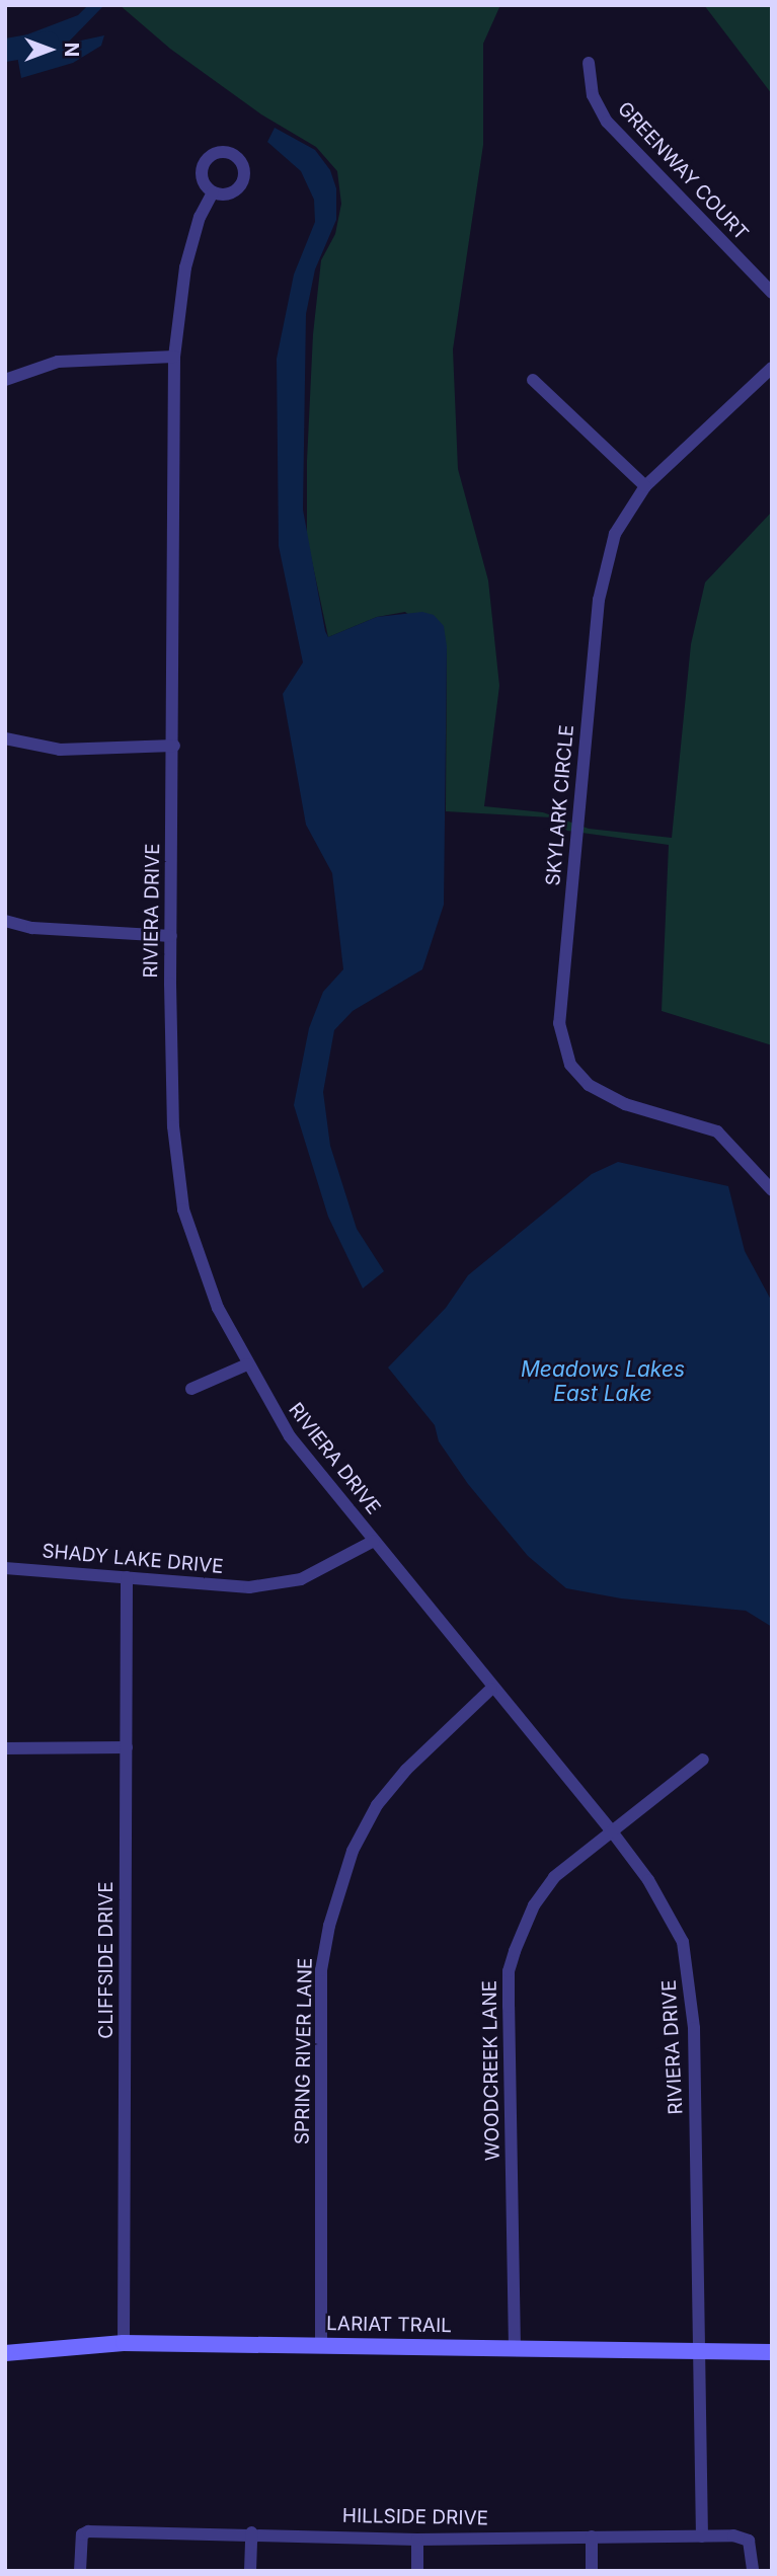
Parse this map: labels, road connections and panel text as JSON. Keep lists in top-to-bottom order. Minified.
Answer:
{"streets":{"street":["GREENWAY COURT","SKYLARK CIRCLE","RIVIERA DRIVE","SHADY LAKE DRIVE","CLIFFSIDE DRIVE","SPRING RIVER LANE","WOODCREEK LANE","LARIAT TRAIL","HILLSIDE DRIVE"]},"crossings":[["RIVIERA DRIVE","SHADY LAKE DRIVE"],["RIVIERA DRIVE","SPRING RIVER LANE"],["RIVIERA DRIVE","WOODCREEK LANE"],["RIVIERA DRIVE","LARIAT TRAIL"],["RIVIERA DRIVE","HILLSIDE DRIVE"],["SHADY LAKE DRIVE","CLIFFSIDE DRIVE"],["CLIFFSIDE DRIVE","LARIAT TRAIL"],["SPRING RIVER LANE","LARIAT TRAIL"],["WOODCREEK LANE","LARIAT TRAIL"]],"water":["Meadows Lakes East Lake"],"north":"right"}
